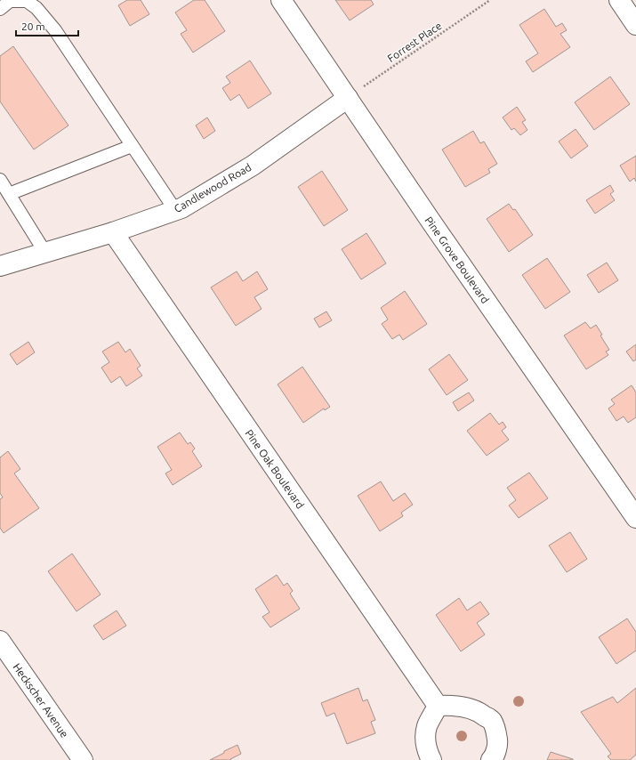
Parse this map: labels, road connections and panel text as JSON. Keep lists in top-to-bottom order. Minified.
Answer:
{"streets":{"street":["Candlewood Road","Pine Grove Boulevard","Pine Oak Boulevard","Heckscher Avenue"],"path":["Forrest Place"]},"crossings":[["Forrest Place","Candlewood Road"],["Forrest Place","Pine Grove Boulevard"],["Candlewood Road","Pine Grove Boulevard"],["Candlewood Road","Pine Oak Boulevard"]],"scale_bar":"20 m"}
